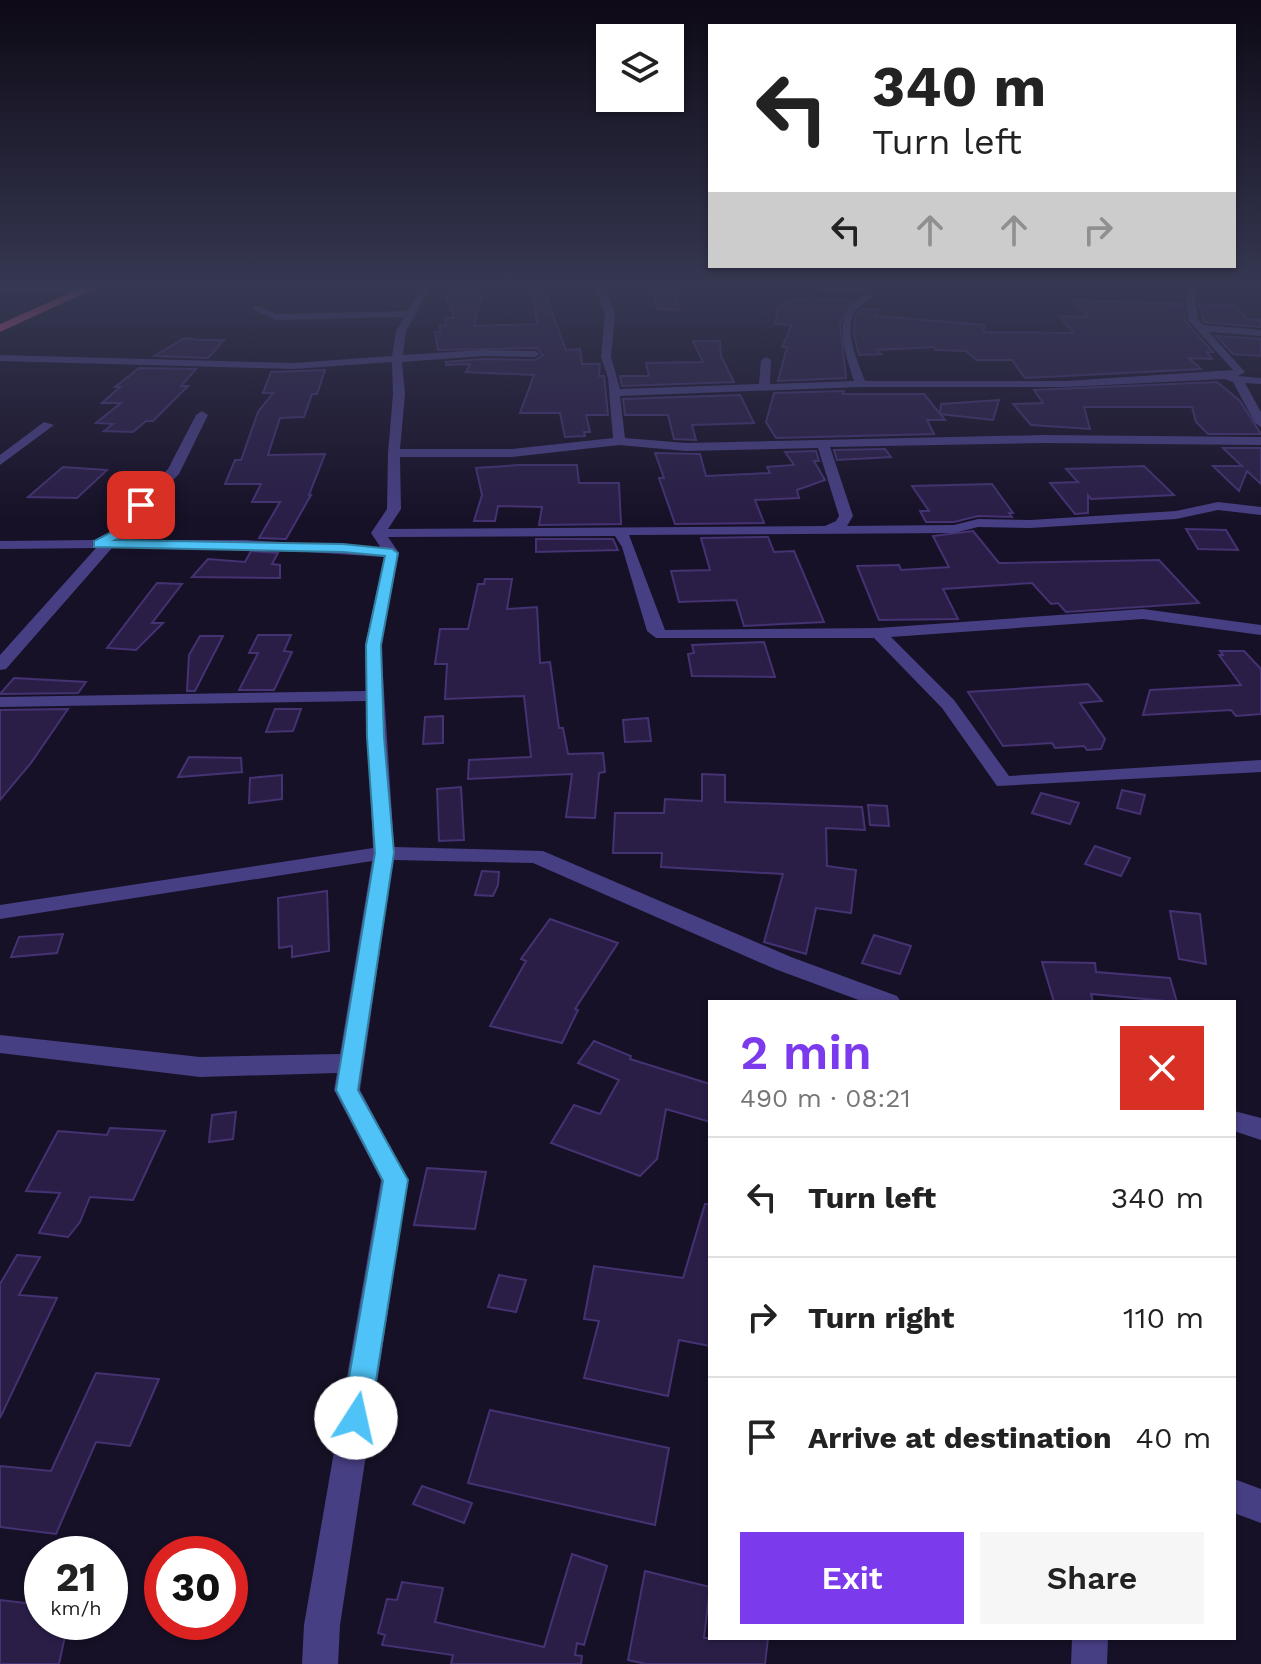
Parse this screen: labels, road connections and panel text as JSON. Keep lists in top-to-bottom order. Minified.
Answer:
{"page":{"turn":["340 m","Turn left"],"heading":["2 min","490 m · 08:21"],"list":[{"name":"Turn left","value":"340 m"},{"name":"Turn right","value":"110 m"},{"name":"Arrive at destination","value":"40 m"}],"buttons":["Exit","Share"],"speed":"21 km/h","limit":"30"}}
